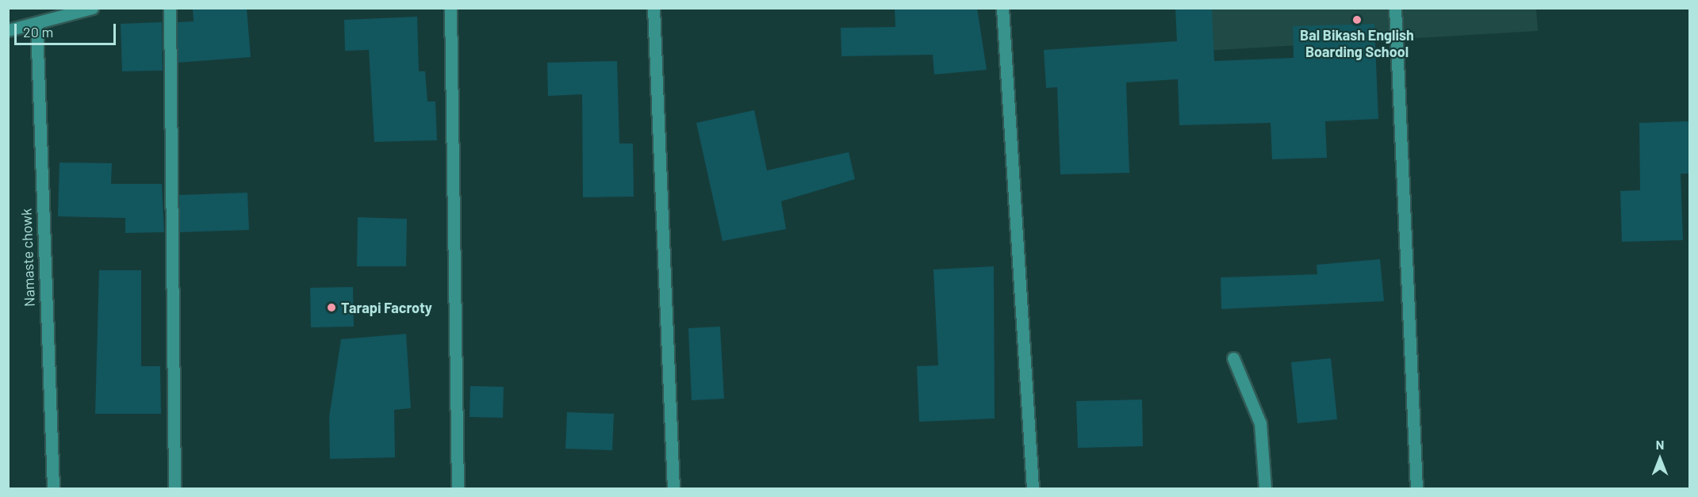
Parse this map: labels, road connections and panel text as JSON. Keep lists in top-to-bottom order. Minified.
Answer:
{"streets":{"street":["Namaste chowk"]},"places":["Bal Bikash English Boarding School","Tarapi Facroty"],"scale_bar":"20 m","north":"top"}
